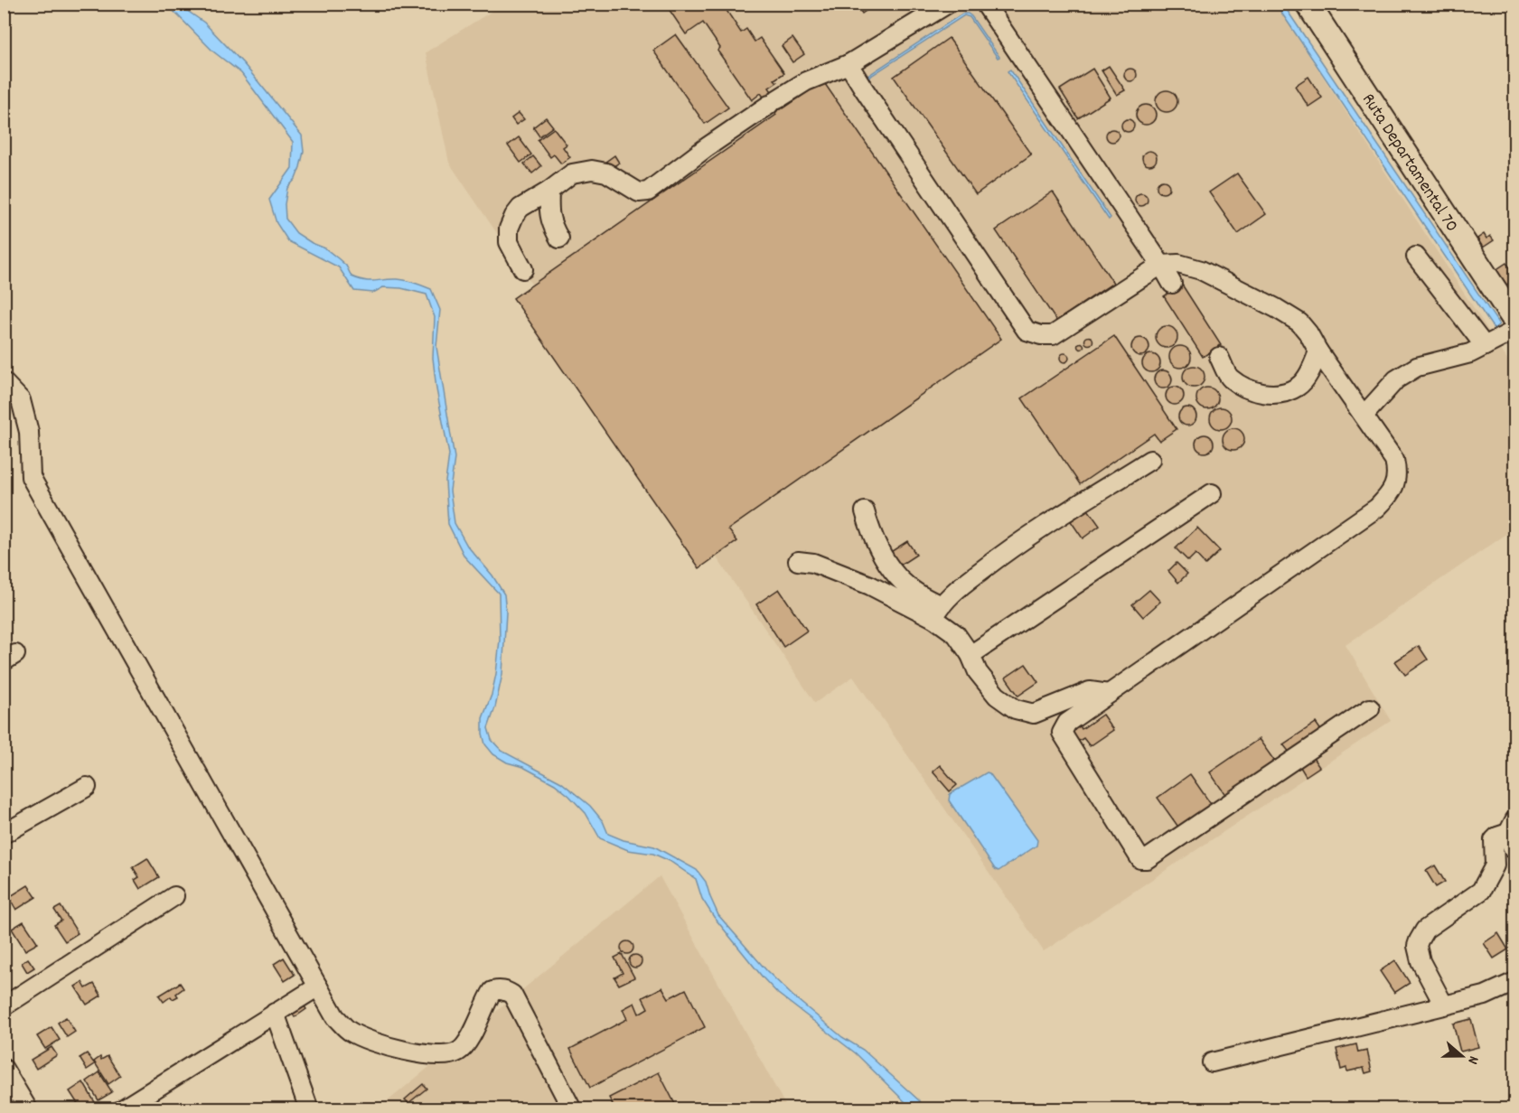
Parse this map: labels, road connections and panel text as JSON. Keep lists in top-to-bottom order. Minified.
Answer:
{"streets":{"main road":["Ruta Departamental 70"]},"north":"right"}
